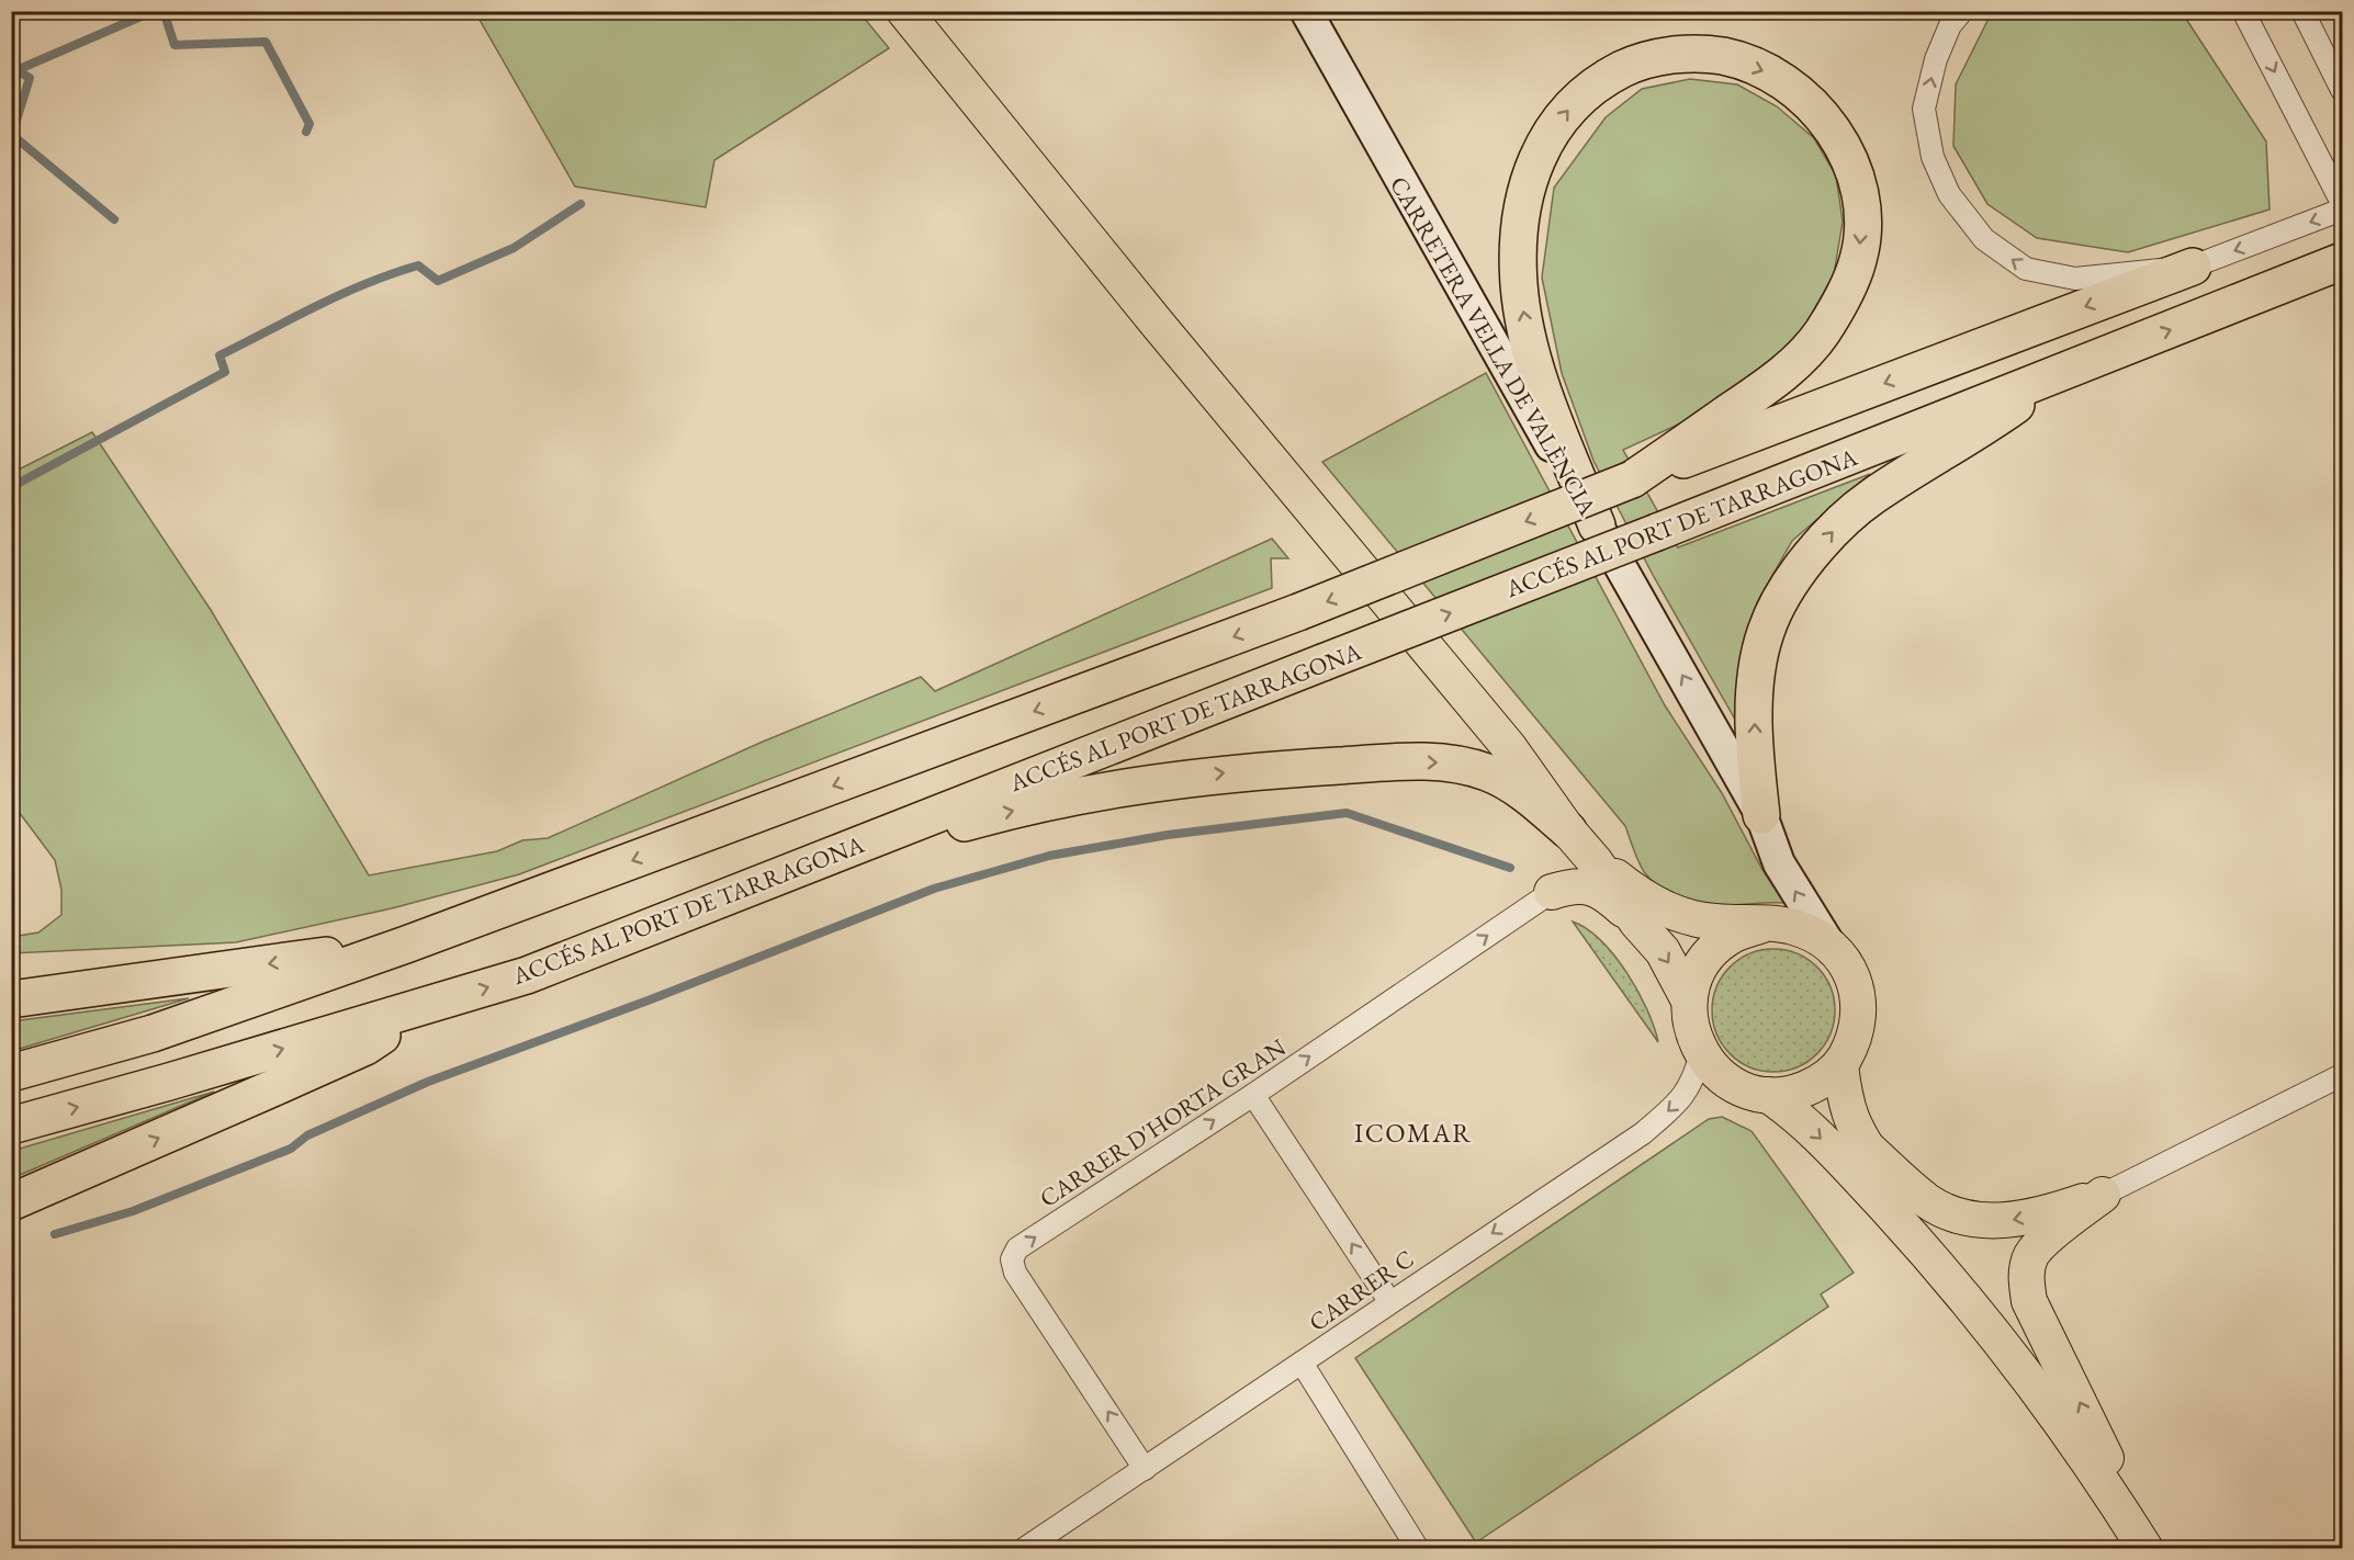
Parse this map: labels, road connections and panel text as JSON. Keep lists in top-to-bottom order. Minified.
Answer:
{"streets":{"highway":["ACCÉS AL PORT DE TARRAGONA"],"street":["CARRETERA VELLA DE VALÈNCIA","CARRER D'HORTA GRAN","CARRER C"]},"crossings":[["CARRETERA VELLA DE VALÈNCIA","CARRER C"],["CARRER D'HORTA GRAN","CARRER C"]],"one_way":["CARRETERA VELLA DE VALÈNCIA","CARRER C"],"districts":["ICOMAR"]}
